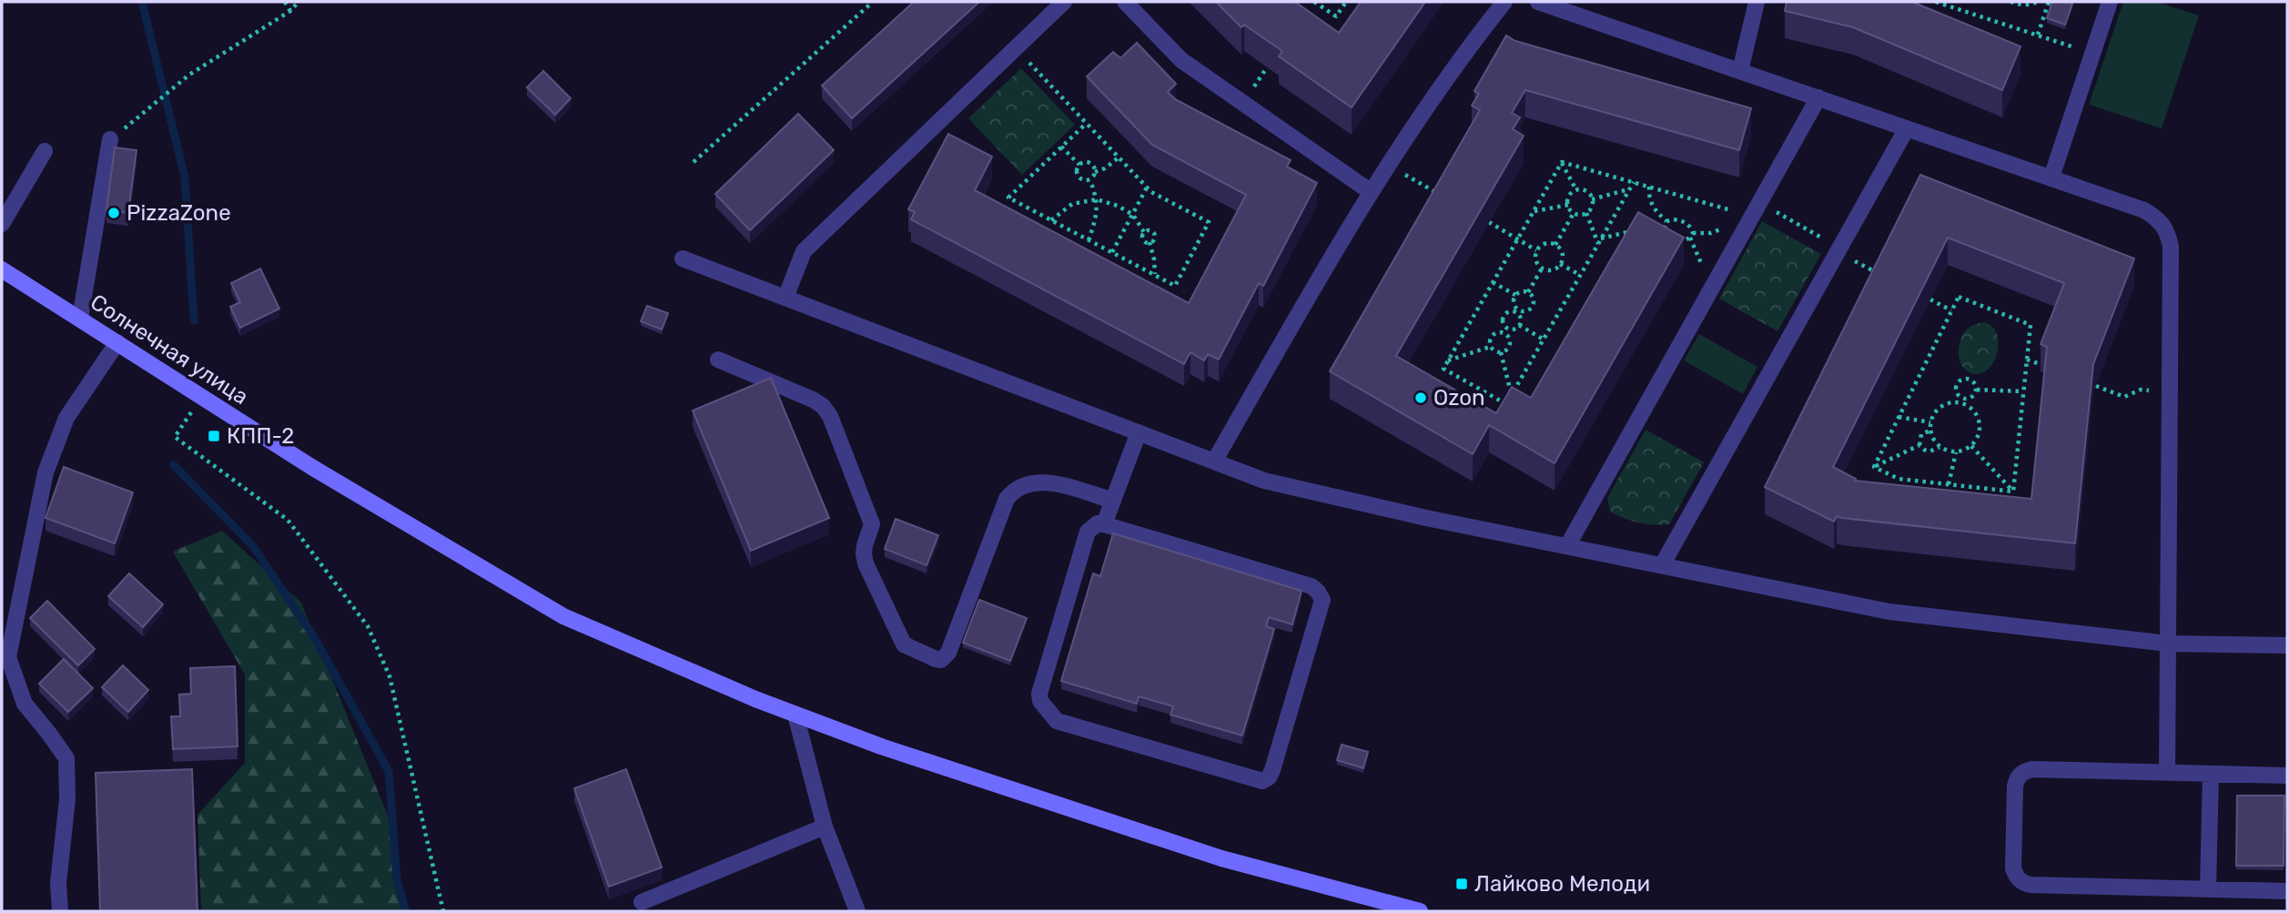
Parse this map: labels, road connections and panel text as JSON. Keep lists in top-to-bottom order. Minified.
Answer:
{"streets":{"street":["Солнечная улица"]},"places":{"other":["PizzaZone","Ozon"],"transit":["КПП-2","Лайково Мелоди"]}}
